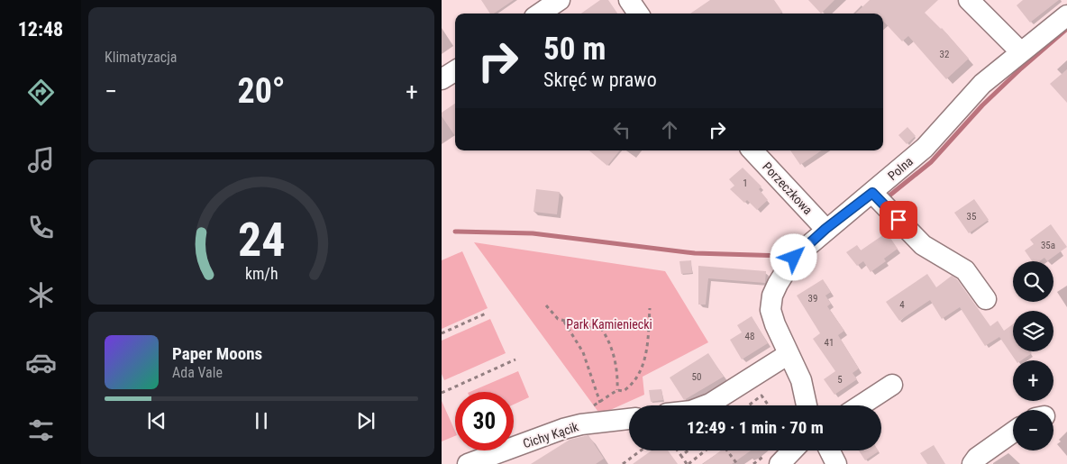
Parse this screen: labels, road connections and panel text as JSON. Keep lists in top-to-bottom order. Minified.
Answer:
{"streets":{"street":["Polna","Porzeczkowa","Cichy Kącik"]},"crossings":[["Polna","Porzeczkowa"]],"parks":["Park Kamieniecki"],"house_numbers":["32","1","35","35a","39","4","48","41","50","5"],"page":{"tabs":"12:48","tile":"Klimatyzacja","turn":["50 m","Skręć w prawo"],"heat":["−","20°","+"],"map_buttons":["+","−"],"song":["Paper Moons","Ada Vale"],"limit":"30","trip":"12:49 · 1 min · 70 m","gauge":["24","km/h"]}}
